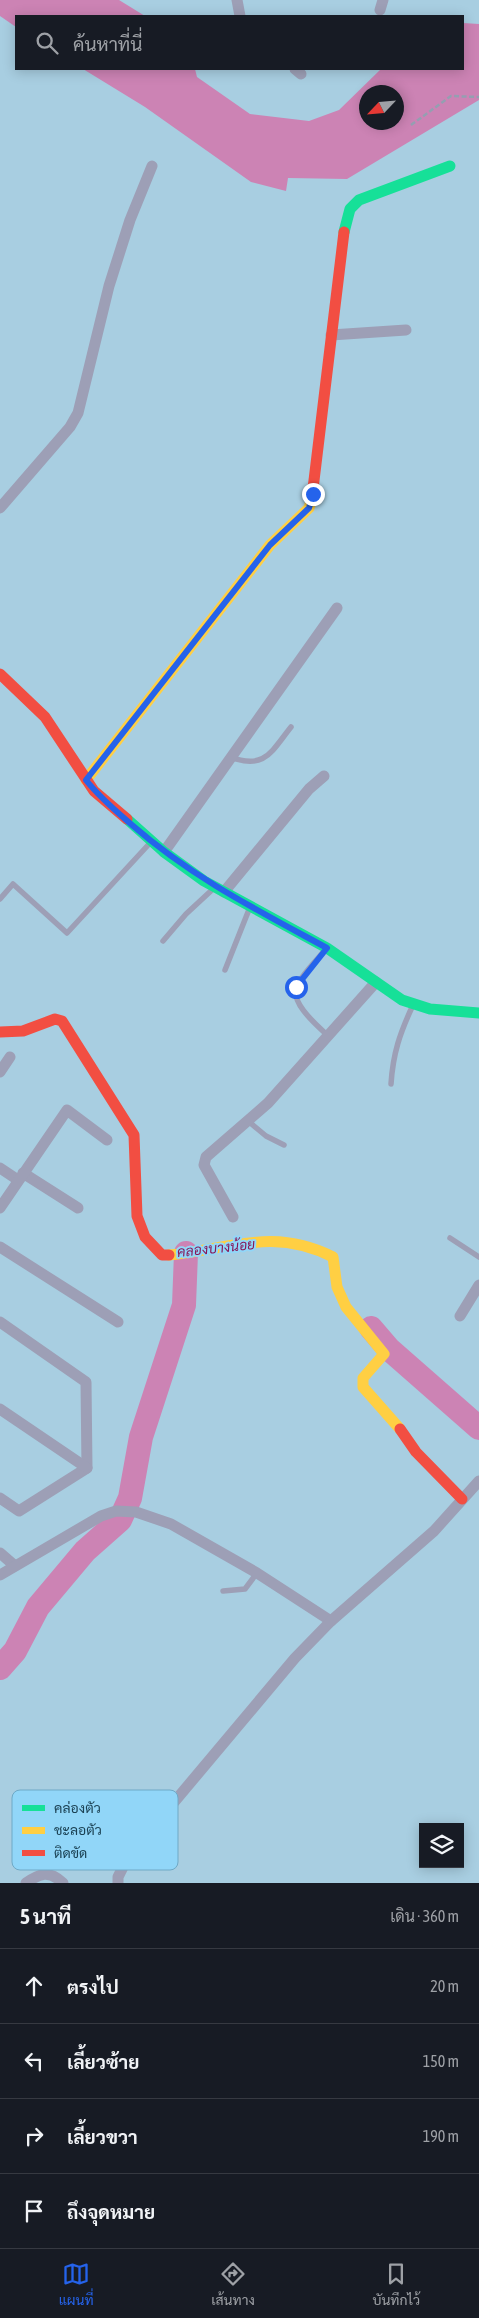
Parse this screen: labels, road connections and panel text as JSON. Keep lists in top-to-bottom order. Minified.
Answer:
{"water":["คลองบางน้อย"],"legend":["คล่องตัว","ชะลอตัว","ติดขัด"],"north":"bottom left","page":{"search":"ค้นหาที่นี่","heading":["5 นาที","เดิน · 360 m"],"list":[["ตรงไป","20 m"],["เลี้ยวซ้าย","150 m"],["เลี้ยวขวา","190 m"],"ถึงจุดหมาย"],"nav":["แผนที่","เส้นทาง","บันทึกไว้"]}}
